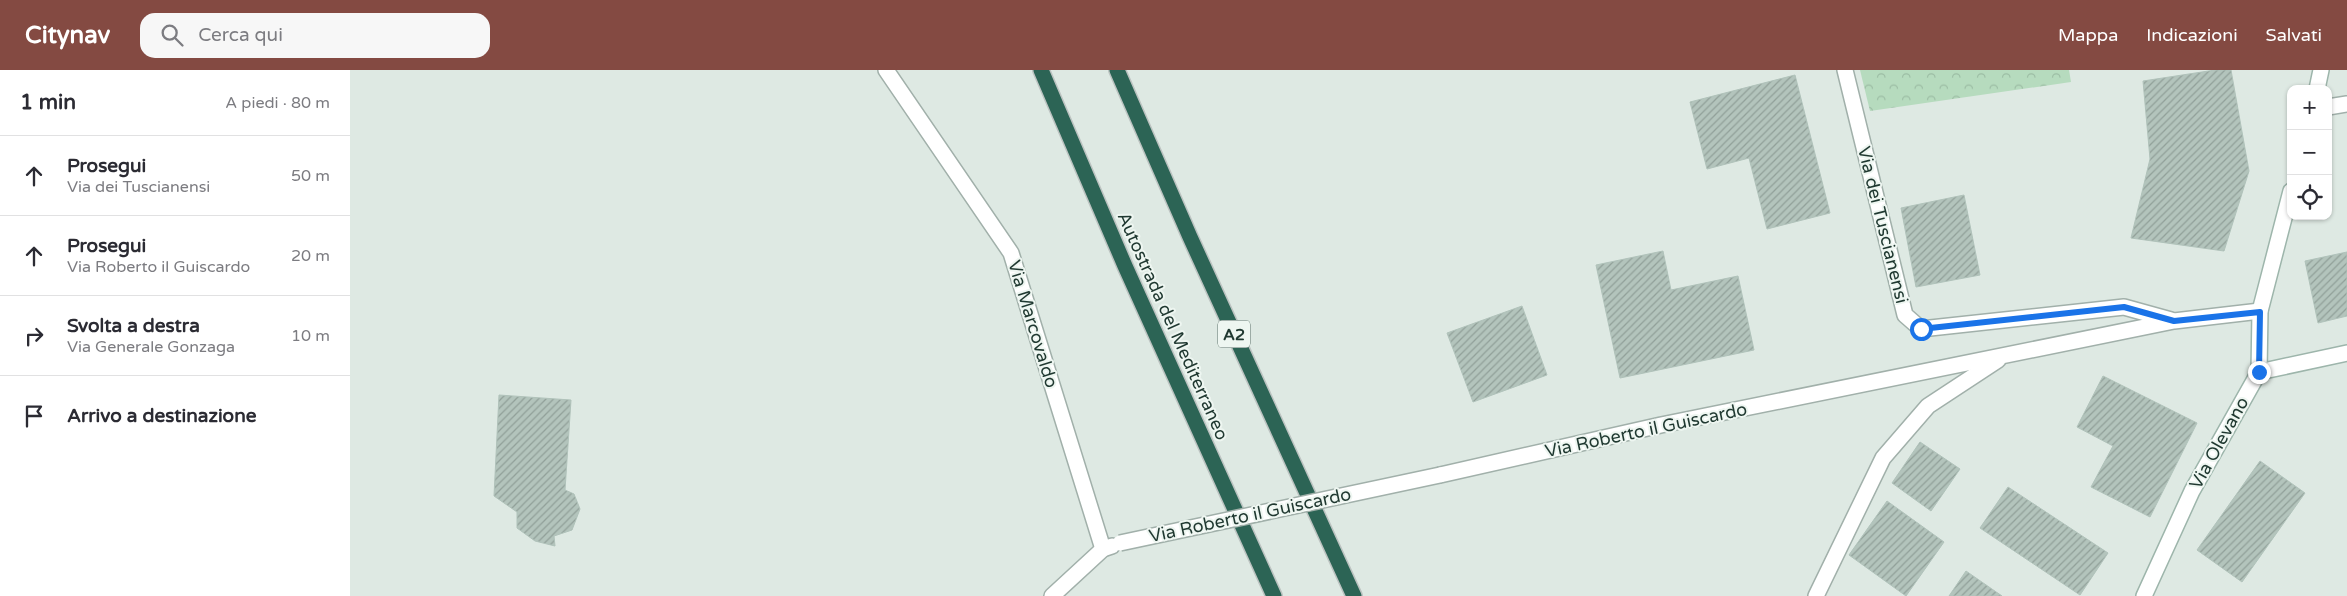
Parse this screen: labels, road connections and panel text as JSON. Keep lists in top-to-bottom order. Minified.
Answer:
{"streets":{"highway":["Autostrada del Mediterraneo","A2"],"street":["Via dei Tuscianensi","Via Marcovaldo","Via Roberto il Guiscardo","Via Olevano"]},"crossings":[["Via dei Tuscianensi","Via Roberto il Guiscardo"],["Via Marcovaldo","Via Roberto il Guiscardo"]],"page":{"header":"Citynav","search":"Cerca qui","nav":["Mappa","Indicazioni","Salvati"],"heading":["1 min","A piedi · 80 m"],"map_buttons":["+","−"],"list":[["Prosegui","Via dei Tuscianensi","50 m"],["Prosegui","Via Roberto il Guiscardo","20 m"],["Svolta a destra","Via Generale Gonzaga","10 m"],"Arrivo a destinazione"]}}
